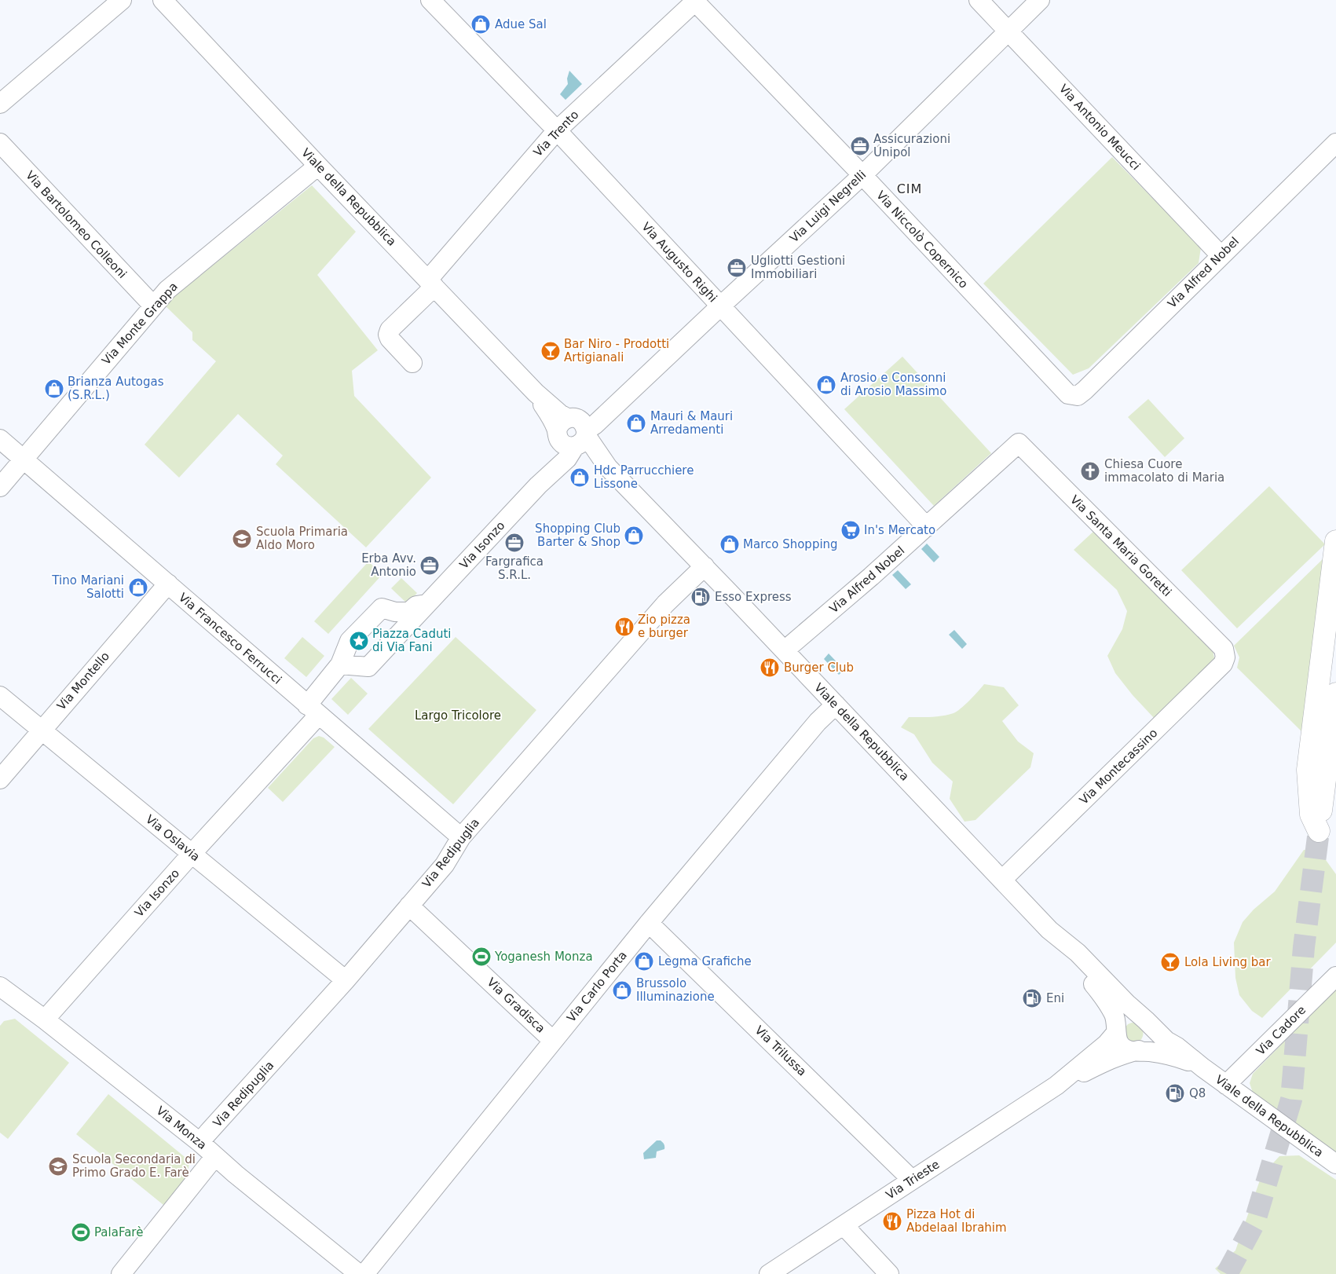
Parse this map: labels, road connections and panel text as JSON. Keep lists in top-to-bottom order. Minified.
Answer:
{"streets":{"street":["Via Antonio Meucci","Via Trento","Viale della Repubblica","Via Luigi Negrelli","Via Bartolomeo Colleoni","Via Niccolò Copernico","Via Augusto Righi","Via Alfred Nobel","Via Monte Grappa","Via Isonzo","Via Santa Maria Goretti","Via Francesco Ferrucci","Via Montello","Via Montecassino","Via Oslavia","Via Redipuglia","Via Carlo Porta","Via Gradisca","Via Cadore","Via Trilussa","Via Monza","Via Trieste"]},"crossings":[["Via Antonio Meucci","Via Luigi Negrelli"],["Via Antonio Meucci","Via Alfred Nobel"],["Via Trento","Viale della Repubblica"],["Via Trento","Via Niccolò Copernico"],["Via Trento","Via Augusto Righi"],["Viale della Repubblica","Via Luigi Negrelli"],["Viale della Repubblica","Via Alfred Nobel"],["Viale della Repubblica","Via Monte Grappa"],["Viale della Repubblica","Via Isonzo"],["Viale della Repubblica","Via Montecassino"],["Viale della Repubblica","Via Redipuglia"],["Viale della Repubblica","Via Carlo Porta"],["Viale della Repubblica","Via Cadore"],["Viale della Repubblica","Via Trieste"],["Via Luigi Negrelli","Via Niccolò Copernico"],["Via Luigi Negrelli","Via Augusto Righi"],["Via Luigi Negrelli","Via Isonzo"],["Via Bartolomeo Colleoni","Via Monte Grappa"],["Via Niccolò Copernico","Via Alfred Nobel"],["Via Augusto Righi","Via Alfred Nobel"],["Via Alfred Nobel","Via Santa Maria Goretti"],["Via Monte Grappa","Via Francesco Ferrucci"],["Via Isonzo","Via Francesco Ferrucci"],["Via Isonzo","Via Oslavia"],["Via Isonzo","Via Monza"],["Via Santa Maria Goretti","Via Montecassino"],["Via Francesco Ferrucci","Via Montello"],["Via Francesco Ferrucci","Via Redipuglia"],["Via Montello","Via Oslavia"],["Via Oslavia","Via Redipuglia"],["Via Redipuglia","Via Gradisca"],["Via Redipuglia","Via Monza"],["Via Carlo Porta","Via Gradisca"],["Via Carlo Porta","Via Trilussa"],["Via Trilussa","Via Trieste"]],"districts":["CIM"],"parks":["Largo Tricolore"],"places":{"shop":["Adue Sal","Arosio e Consonni di Arosio Massimo","Brianza Autogas (S.R.L.)","Mauri & Mauri Arredamenti","Hdc Parrucchiere Lissone","Shopping Club Barter & Shop","Marco Shopping","Tino Mariani Salotti","Legma Grafiche","Brussolo Illuminazione"],"office":["Assicurazioni Unipol","Ugliotti Gestioni Immobiliari","Fargrafica S.R.L.","Erba Avv. Antonio"],"bar":["Bar Niro - Prodotti Artigianali","Lola Living bar"],"church":["Chiesa Cuore immacolato di Maria"],"supermarket":["In's Mercato"],"school or university":["Scuola Primaria Aldo Moro","Scuola Secondaria di Primo Grado E. Farè"],"fuel station":["Esso Express","Eni","Q8"],"restaurant":["Zio pizza e burger","Burger Club","Pizza Hot di Abdelaal Ibrahim"],"place":["Piazza Caduti di Via Fani"],"sports":["Yoganesh Monza","PalaFarè"]}}
